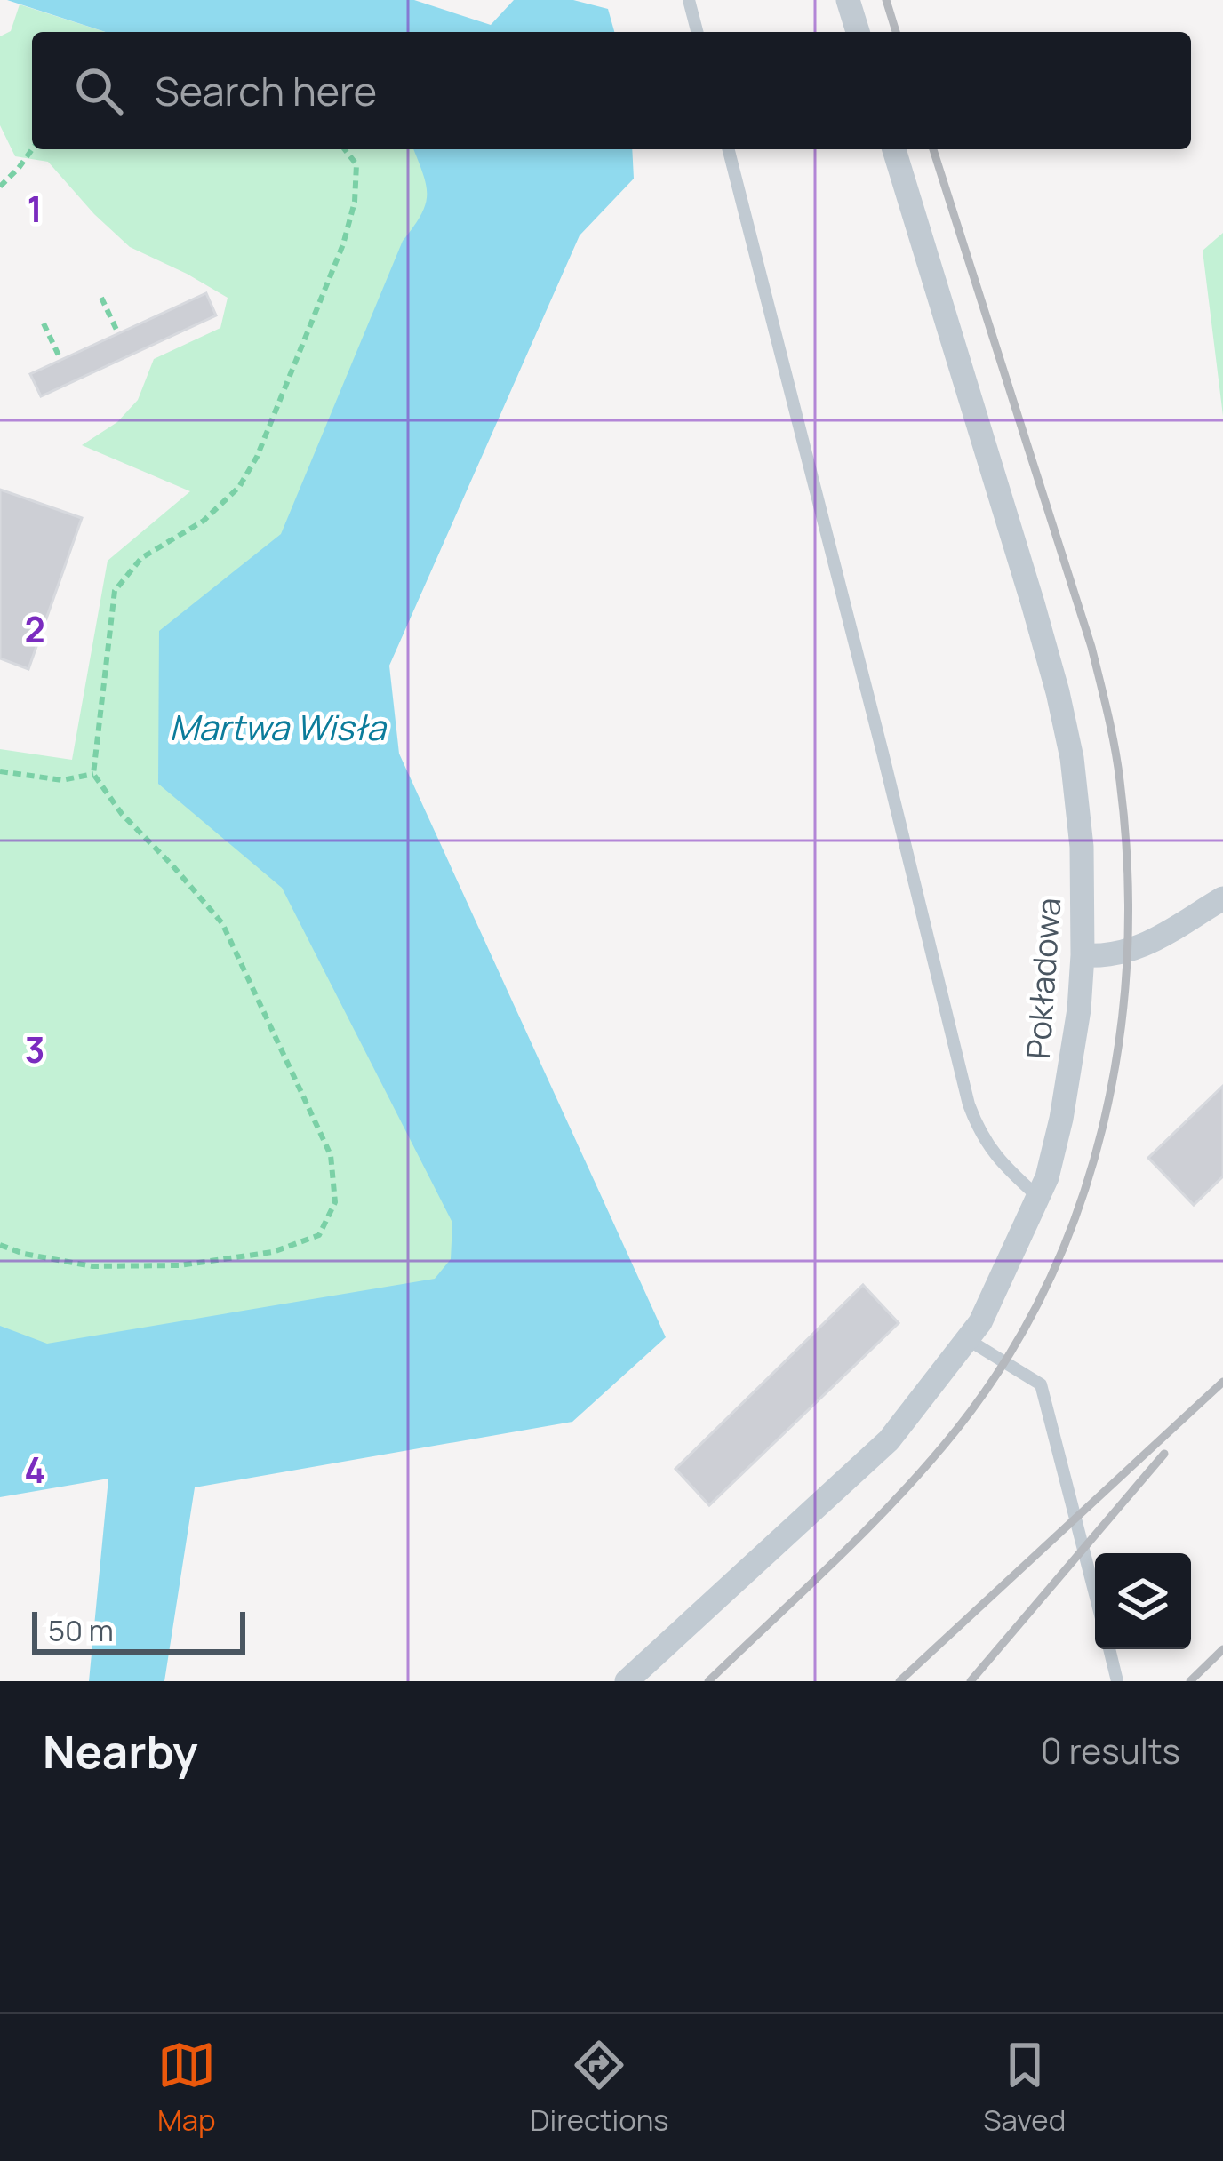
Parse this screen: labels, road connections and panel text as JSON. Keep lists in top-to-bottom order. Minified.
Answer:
{"streets":{"street":["Pokładowa"]},"water":["Martwa Wisła"],"scale_bar":"50 m","page":{"search":"Search here","scale":"50 m","heading":["Nearby","0 results"],"nav":["Map","Directions","Saved"]},"grid":{"rows":["1","2","3","4"]}}
